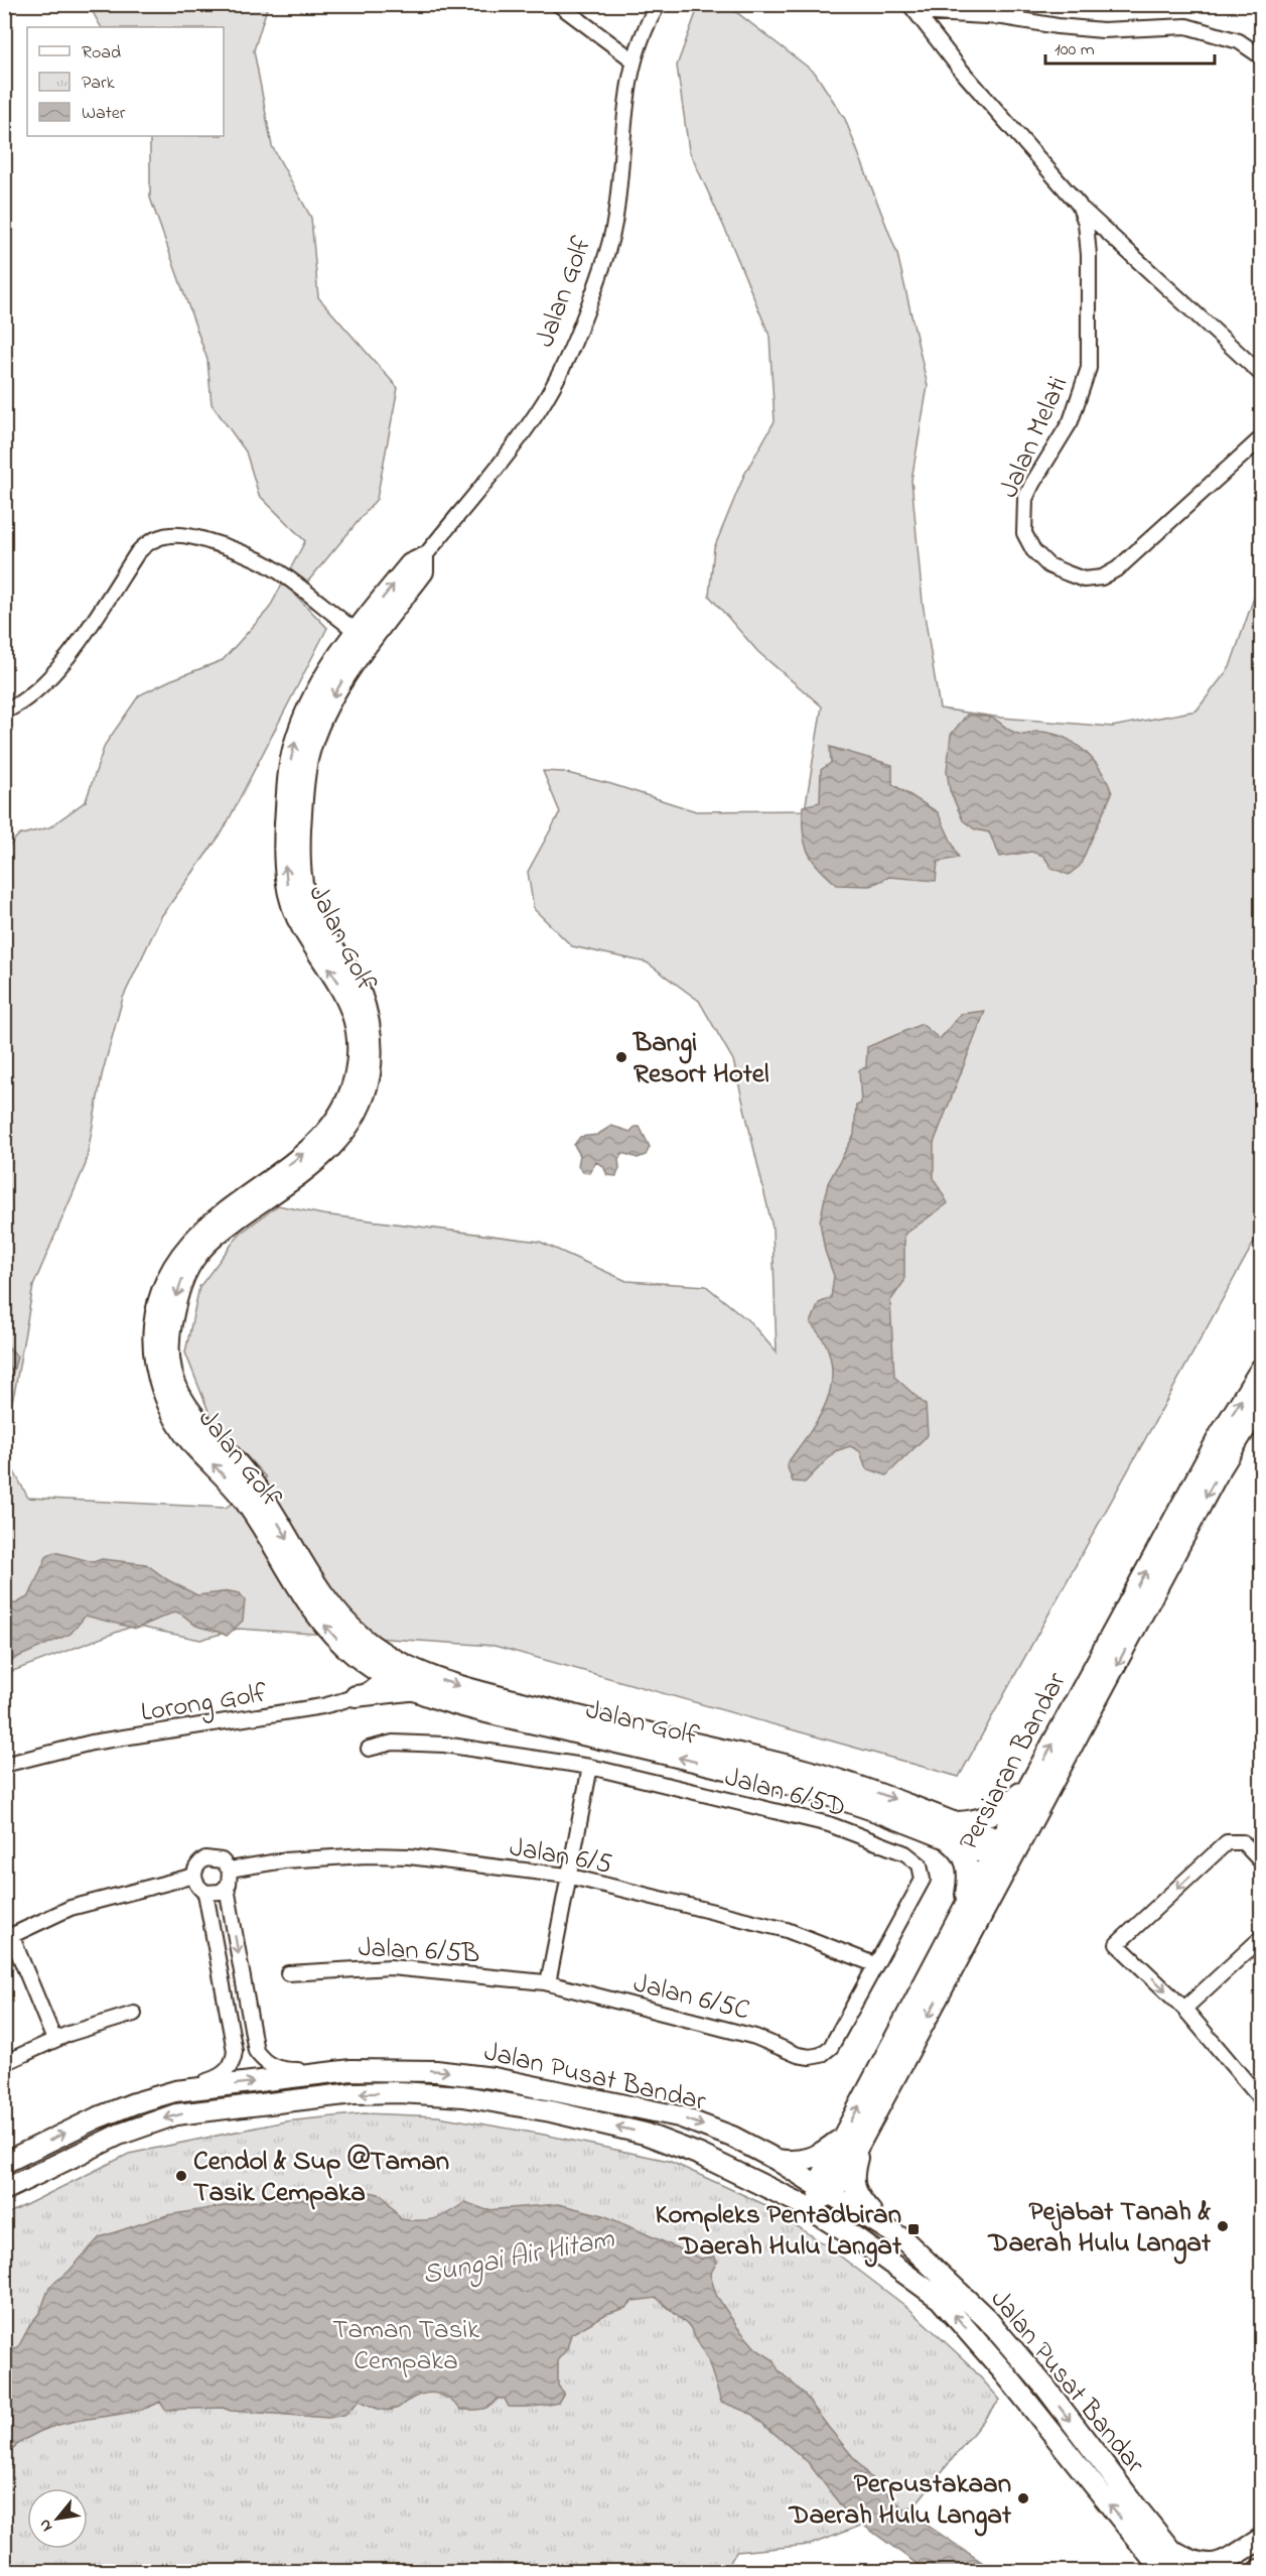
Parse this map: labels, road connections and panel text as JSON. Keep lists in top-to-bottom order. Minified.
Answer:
{"streets":{"main road":["Jalan Golf","Persiaran Bandar","Jalan Pusat Bandar"],"street":["Jalan Melati","Lorong Golf","Jalan 6/5D","Jalan 6/5","Jalan 6/5B","Jalan 6/5C"]},"crossings":[["Jalan Golf","Lorong Golf"],["Jalan Golf","Persiaran Bandar"],["Persiaran Bandar","Jalan Pusat Bandar"],["Jalan 6/5D","Jalan 6/5"],["Jalan 6/5D","Jalan 6/5C"],["Jalan 6/5","Jalan 6/5C"],["Jalan 6/5B","Jalan 6/5C"]],"water":["Sungai Air Hitam"],"parks":["Taman Tasik Cempaka"],"places":{"other":["Bangi Resort Hotel","Cendol & Sup @Taman Tasik Cempaka","Pejabat Tanah & Daerah Hulu Langat","Perpustakaan Daerah Hulu Langat"],"transit":["Kompleks Pentadbiran Daerah Hulu Langat"]},"legend":["Road","Park","Water"],"scale_bar":"100 m","north":"bottom left"}
